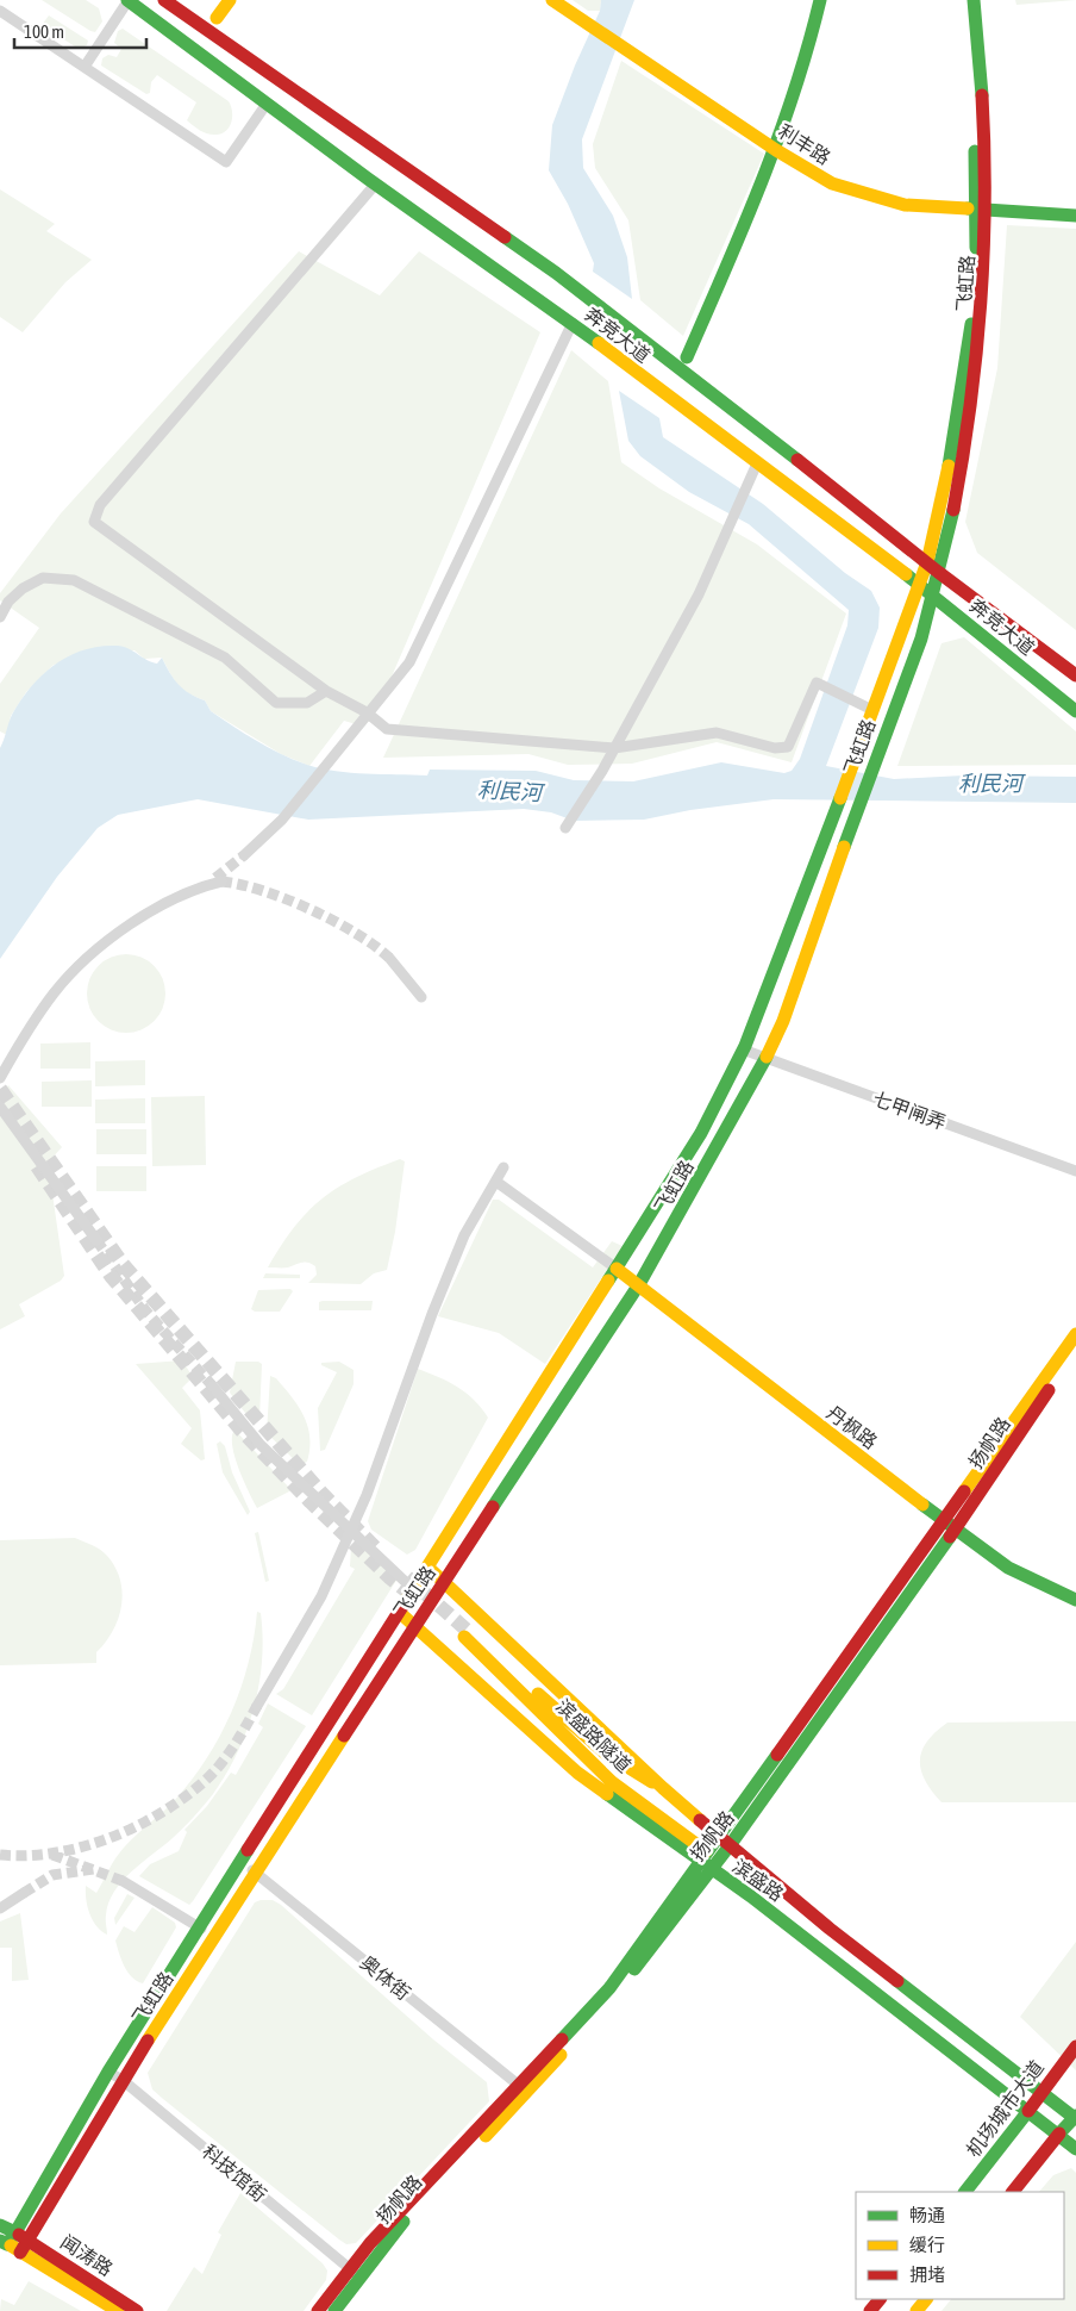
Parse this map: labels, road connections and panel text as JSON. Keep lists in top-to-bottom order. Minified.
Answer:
{"streets":{"main road":["利丰路","飞虹路","奔竞大道","丹枫路","扬帆路","滨盛路隧道","滨盛路","机场城市大道","闻涛路"],"street":["七甲闸弄","奥体街","科技馆街"]},"crossings":[["利丰路","飞虹路"],["飞虹路","奔竞大道"],["飞虹路","七甲闸弄"],["飞虹路","丹枫路"],["飞虹路","滨盛路"],["飞虹路","奥体街"],["飞虹路","科技馆街"],["飞虹路","闻涛路"],["丹枫路","扬帆路"],["扬帆路","滨盛路隧道"],["扬帆路","滨盛路"],["扬帆路","奥体街"],["扬帆路","科技馆街"],["滨盛路隧道","滨盛路"],["滨盛路","机场城市大道"]],"water":["利民河"],"legend":["畅通","缓行","拥堵"],"scale_bar":"100 m"}
